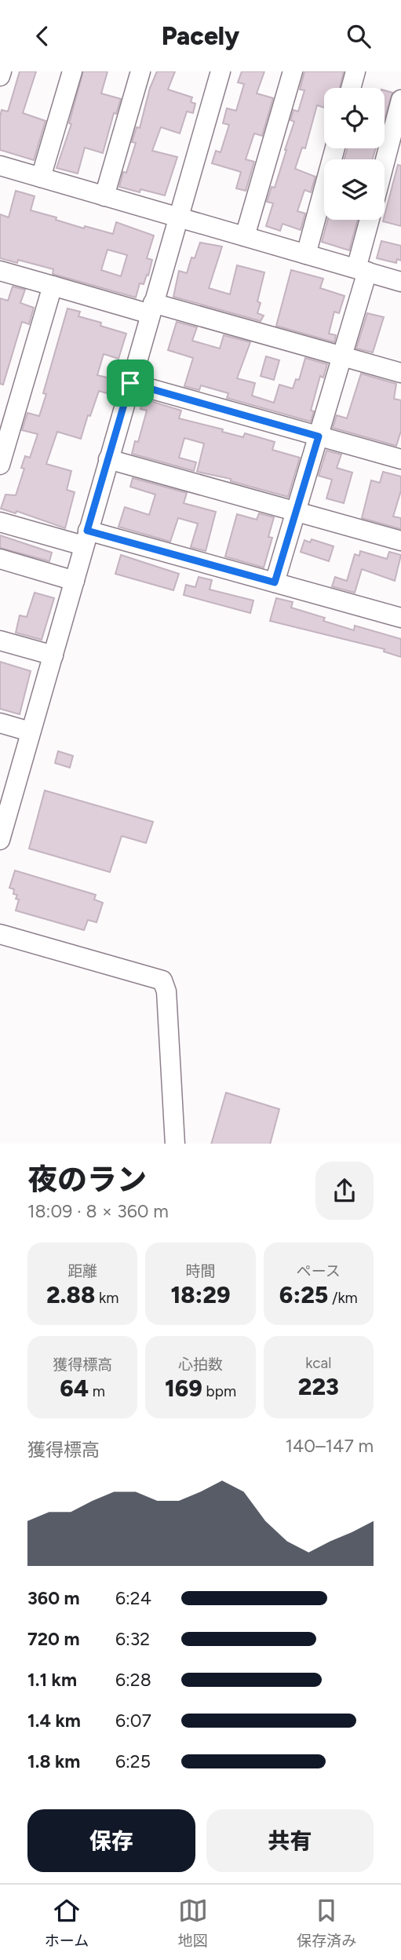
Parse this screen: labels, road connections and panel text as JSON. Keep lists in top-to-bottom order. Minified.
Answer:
{"page":{"header":"Pacely","heading":["夜のラン","18:09 · 8 × 360 m"],"stats":[["距離","2.88 km"],["時間","18:29"],["ペース","6:25 /km"],["獲得標高","64 m"],["心拍数","169 bpm"],["kcal","223"]],"chart":["獲得標高","140–147 m"],"list":[{"name":"360 m","note":"6:24"},{"name":"720 m","note":"6:32"},{"name":"1.1 km","note":"6:28"},{"name":"1.4 km","note":"6:07"},{"name":"1.8 km","note":"6:25"}],"buttons":["保存","共有"],"tabs":["ホーム","地図","保存済み"]}}
